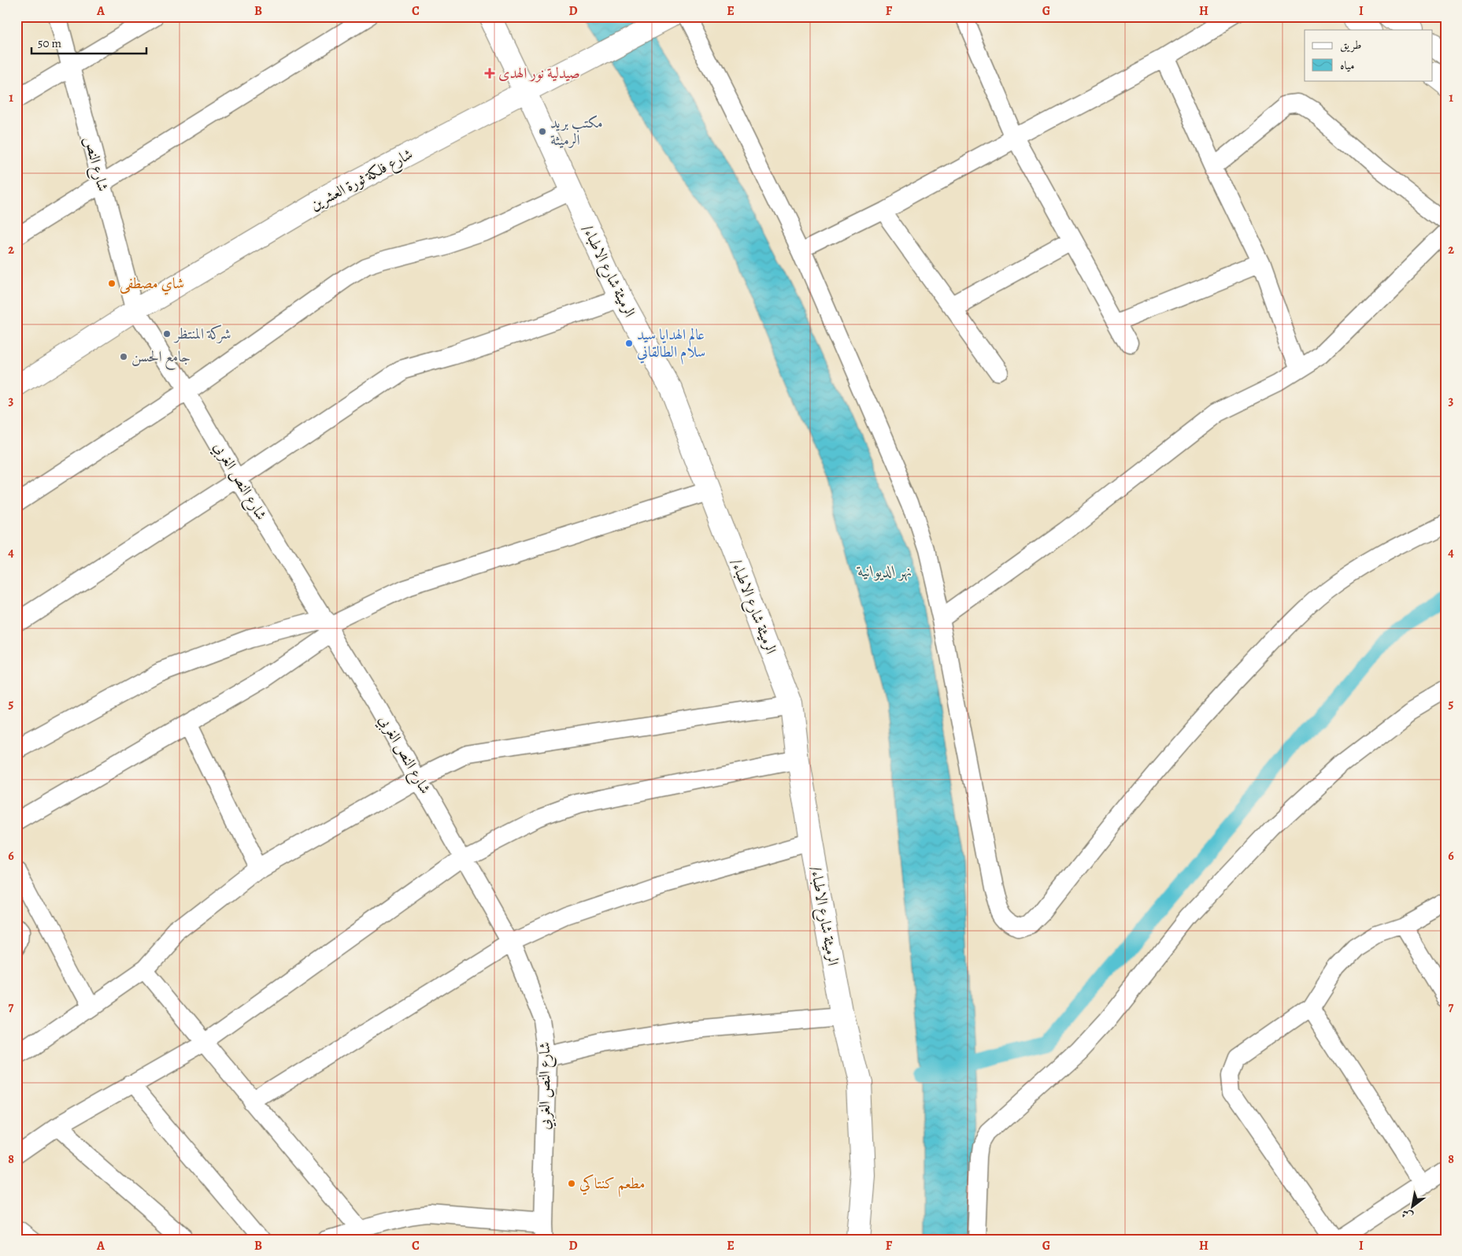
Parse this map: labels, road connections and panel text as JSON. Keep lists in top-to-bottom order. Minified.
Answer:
{"streets":{"street":["شارع النص","شارع فلكة ثورة العشرين","/الرميثة شارع الاطباء","شارع النص الغربي"]},"crossings":[["شارع النص","شارع فلكة ثورة العشرين"],["شارع النص","شارع النص الغربي"],["شارع فلكة ثورة العشرين","/الرميثة شارع الاطباء"],["شارع فلكة ثورة العشرين","شارع النص الغربي"]],"water":["نهر الديوانية"],"places":{"health":["صيدلية نور الهدى"],"other":["مكتب بريد الرميثة","شاي مصطفى","شركة المنتظر","عالم الهدايا سيد سلام الطالقاني","جامع الحسن","مطعم كنتاكي"]},"legend":["طريق","مياه"],"scale_bar":"50 m","north":"bottom left","grid":{"columns":["A","B","C","D","E","F","G","H","I"],"rows":["1","2","3","4","5","6","7","8"]}}
